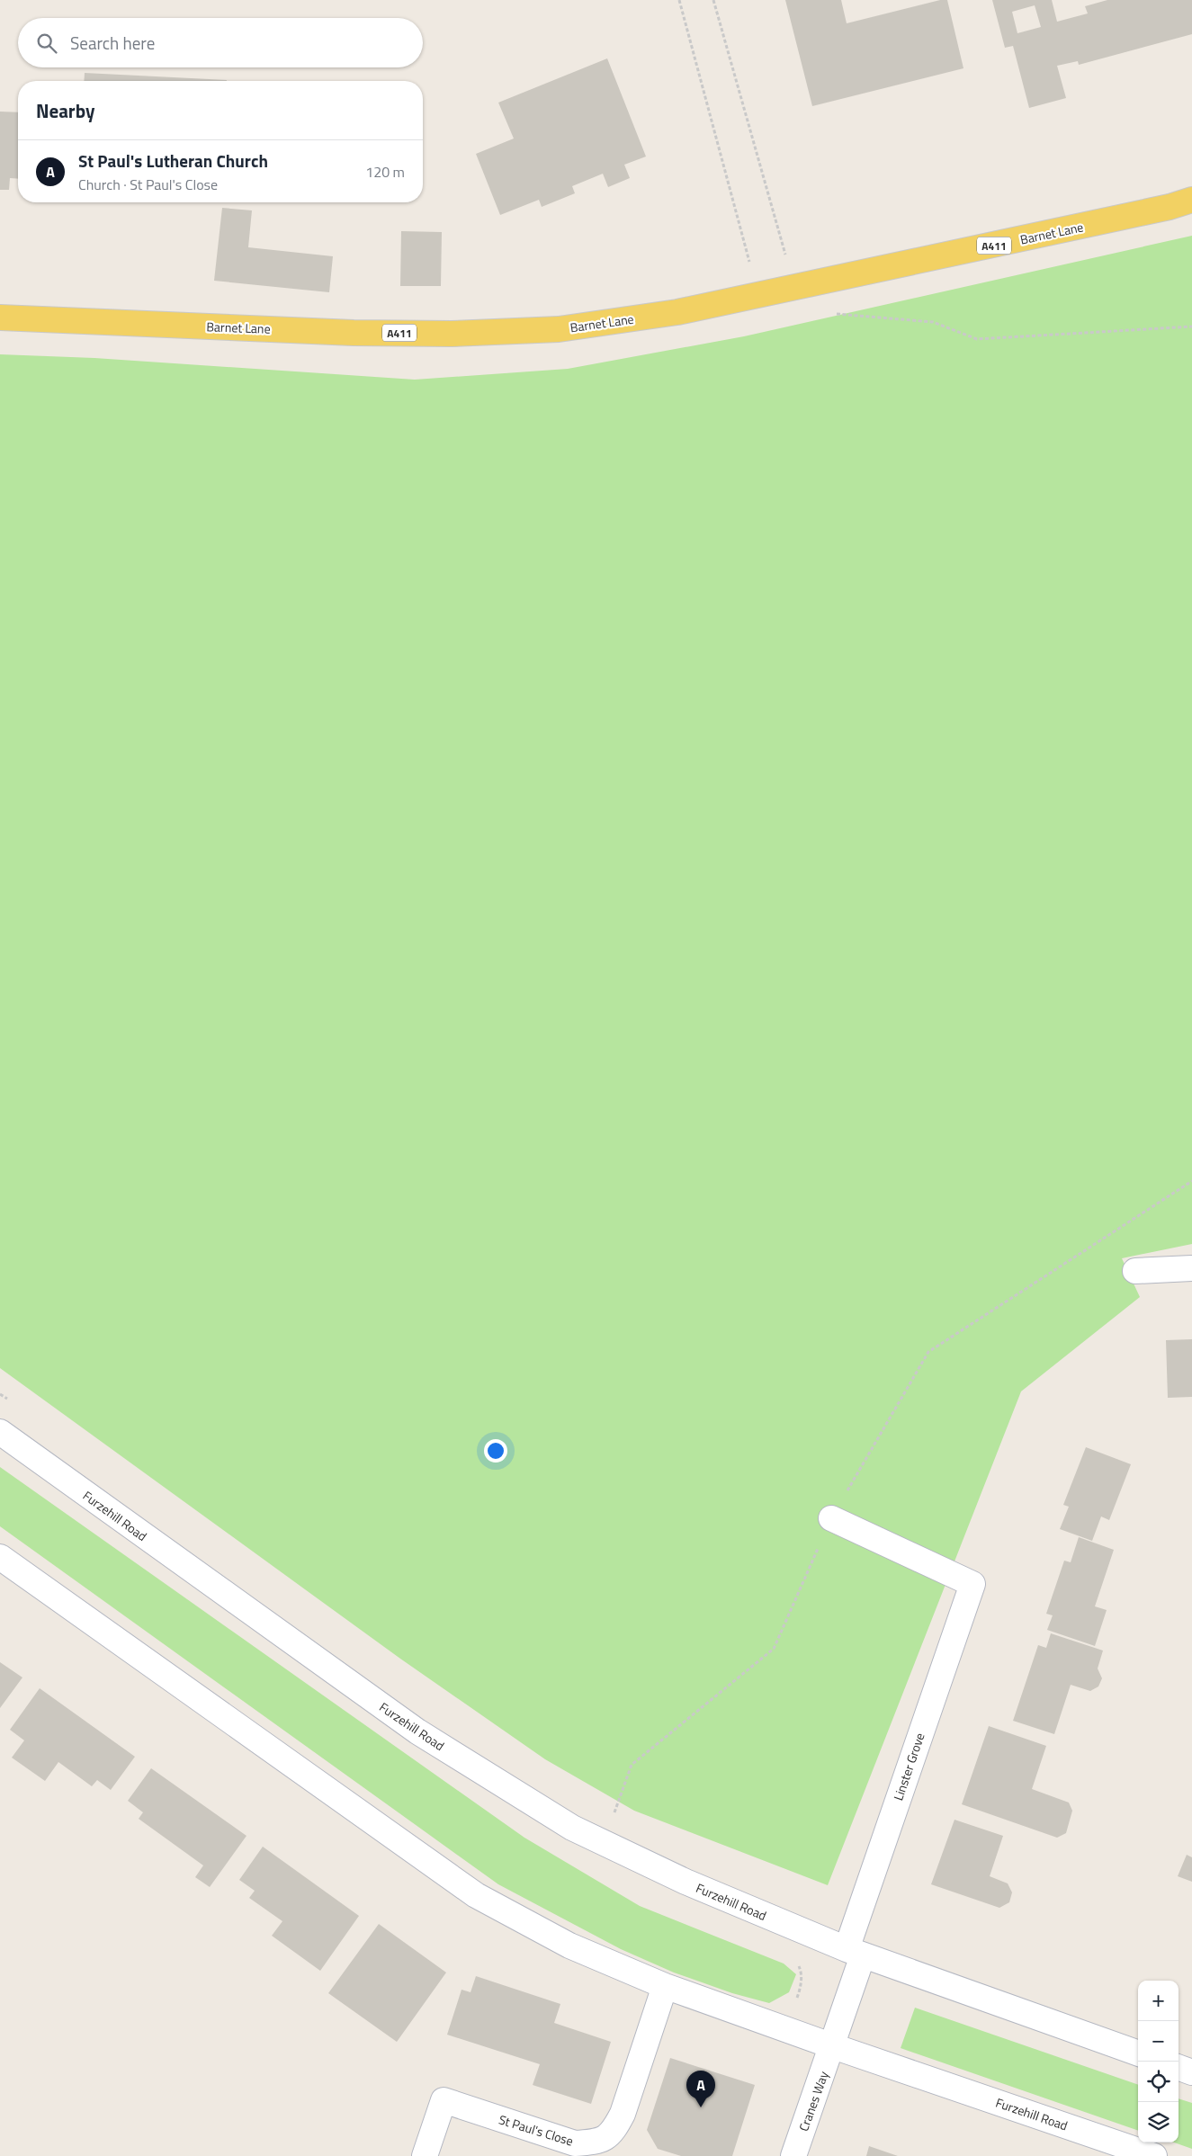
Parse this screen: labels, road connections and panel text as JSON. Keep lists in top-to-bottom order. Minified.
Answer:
{"streets":{"main road":["Barnet Lane","A411"],"street":["Furzehill Road","Linster Grove","Cranes Way","St Paul's Close"]},"crossings":[["Furzehill Road","Linster Grove"],["Furzehill Road","Cranes Way"],["Furzehill Road","St Paul's Close"]],"page":{"search":"Search here","heading":"Nearby","list":[{"mark":"A","name":"St Paul's Lutheran Church","note":"Church · St Paul's Close","value":"120 m"}],"map_buttons":["+","−"],"pins":"A"}}
